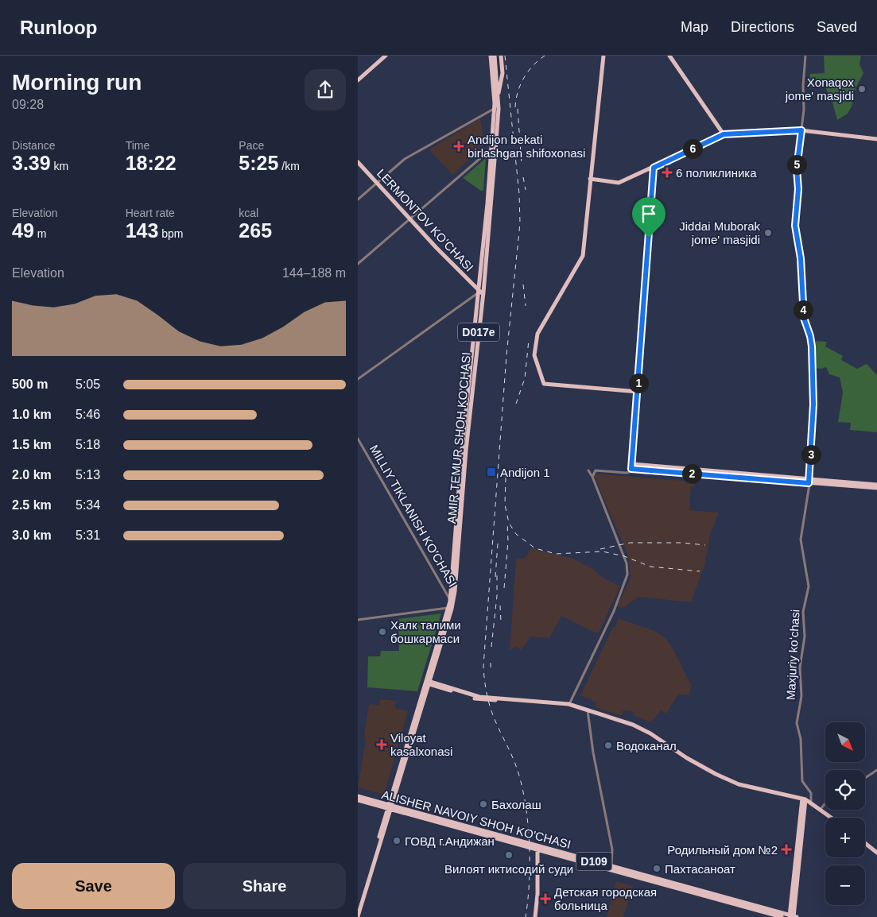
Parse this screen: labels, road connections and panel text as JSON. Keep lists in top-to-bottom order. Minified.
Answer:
{"streets":{"main road":["LERMONTOV KO’CHASI","D017e","AMIR TEMUR SHOH KO'CHASI","ALISHER NAVOIY SHOH KO'CHASI","D109"],"street":["MILLIY TIKLANISH KO'CHASI","Maxjuriy koʻchasi"]},"crossings":[["LERMONTOV KO’CHASI","AMIR TEMUR SHOH KO'CHASI"],["D017e","AMIR TEMUR SHOH KO'CHASI"],["D017e","ALISHER NAVOIY SHOH KO'CHASI"],["AMIR TEMUR SHOH KO'CHASI","MILLIY TIKLANISH KO'CHASI"]],"places":{"other":["Xonaqox jome' masjidi","Jiddai Muborak jome' masjidi","Халк талими бошкармаси","Водоканал","Бахолаш","ГОВД г.Андижан","Вилоят иктисодий суди","Пахтасаноат"],"health":["Аndijon bekati birlashgan shifoxonasi","6 поликлиника","Viloyat kasalxonasi","Родильный дом №2","Детская городская больница"],"transit":["Andijon 1"]},"north":"bottom right","page":{"header":"Runloop","nav":["Map","Directions","Saved"],"heading":["Morning run","09:28"],"stats":[["Distance","3.39 km"],["Time","18:22"],["Pace","5:25 /km"],["Elevation","49 m"],["Heart rate","143 bpm"],["kcal","265"]],"pins":["6","5","4","1","3","2"],"chart":["Elevation","144–188 m"],"list":[{"name":"500 m","note":"5:05"},{"name":"1.0 km","note":"5:46"},{"name":"1.5 km","note":"5:18"},{"name":"2.0 km","note":"5:13"},{"name":"2.5 km","note":"5:34"},{"name":"3.0 km","note":"5:31"}],"map_buttons":["+","−"],"buttons":["Save","Share"]}}
